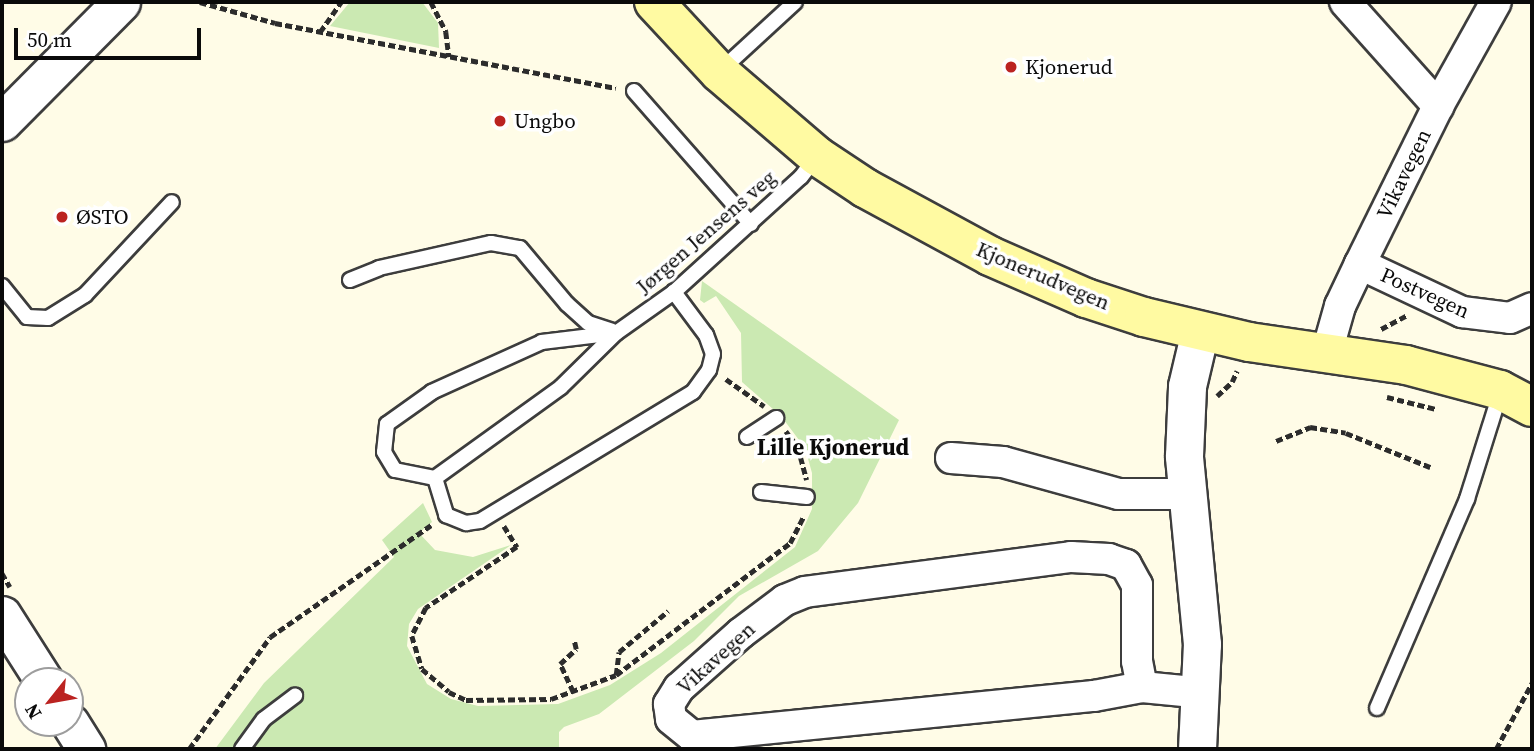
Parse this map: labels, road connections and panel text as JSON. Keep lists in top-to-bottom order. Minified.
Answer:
{"streets":{"main road":["Kjonerudvegen"],"street":["Vikavegen","Postvegen"],"lane":["Jørgen Jensens veg"]},"crossings":[["Vikavegen","Kjonerudvegen"],["Vikavegen","Postvegen"],["Jørgen Jensens veg","Kjonerudvegen"]],"districts":["Lille Kjonerud"],"places":["Kjonerud","Ungbo","ØSTO"],"scale_bar":"50 m","north":"bottom left"}
